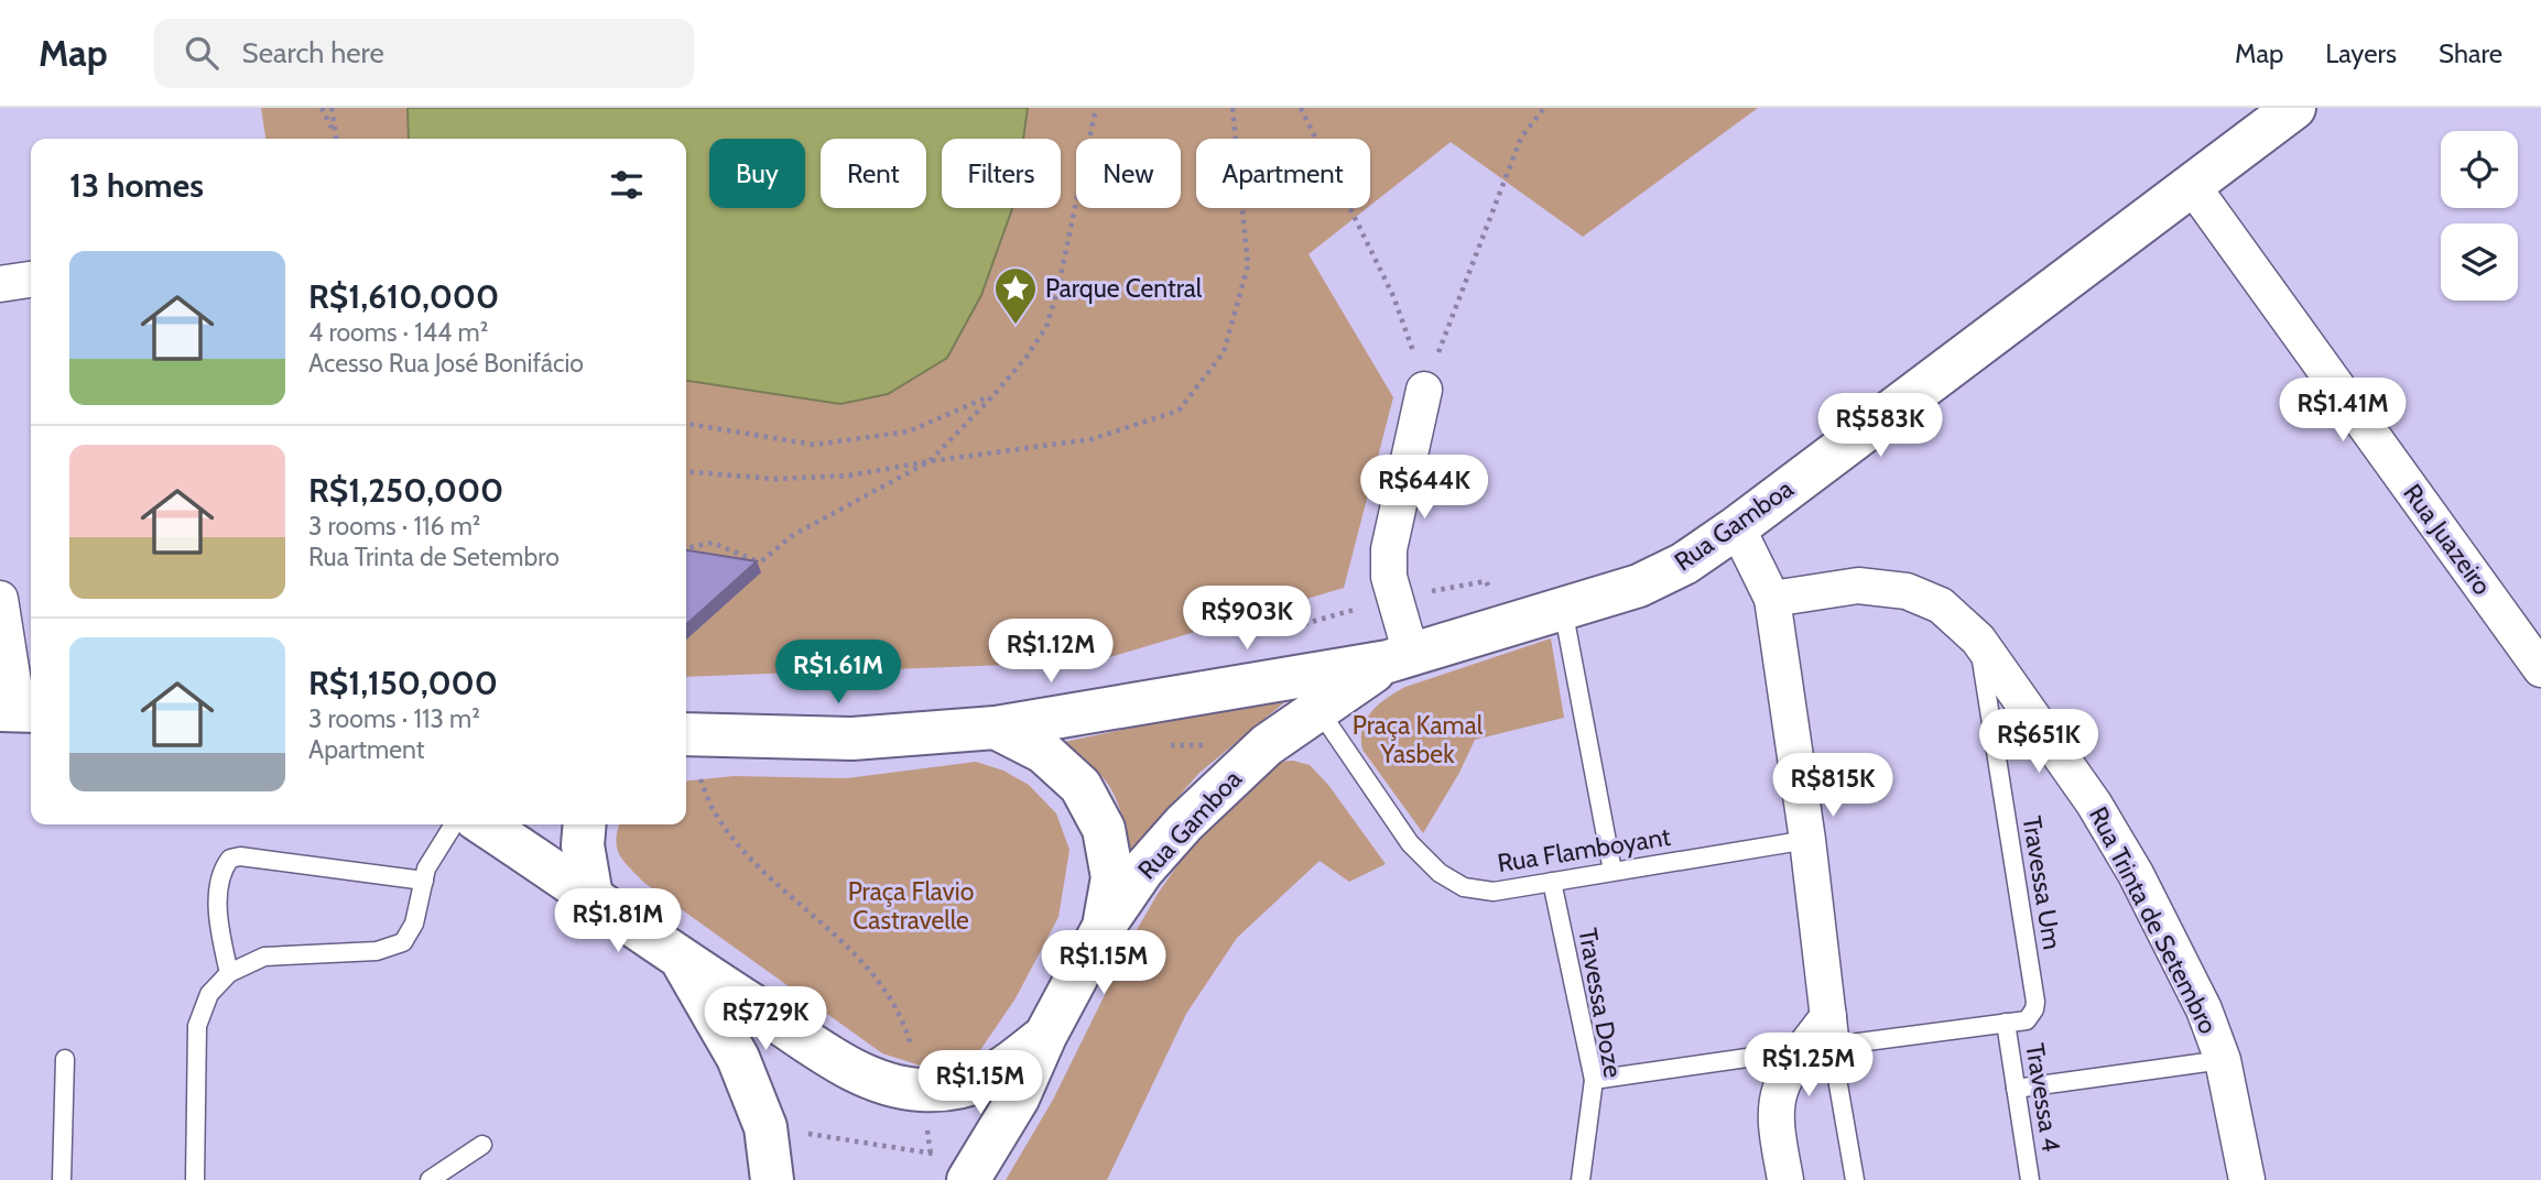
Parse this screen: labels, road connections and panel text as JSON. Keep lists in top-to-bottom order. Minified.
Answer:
{"streets":{"main road":["Rua Gamboa"],"street":["Rua Juazeiro","Rua Trinta de Setembro"],"lane":["Rua Flamboyant","Travessa Um","Travessa Doze","Travessa 4"]},"crossings":[["Rua Gamboa","Rua Juazeiro"],["Rua Gamboa","Rua Flamboyant"],["Rua Flamboyant","Travessa Doze"],["Travessa Um","Rua Trinta de Setembro"],["Travessa Um","Travessa 4"]],"parks":["Praça Kamal Yasbek","Praça Flavio Castravelle"],"places":{"place":["Parque Central"]},"page":{"header":"Map","search":"Search here","nav":["Map","Layers","Share"],"chip":["Buy","Rent","Filters","New","Apartment"],"heading":"13 homes","list":[{"name":"R$1,610,000","note":"4 rooms · 144 m² · Acesso Rua José Bonifácio"},{"name":"R$1,250,000","note":"3 rooms · 116 m² · Rua Trinta de Setembro"},{"name":"R$1,150,000","note":"3 rooms · 113 m² · Apartment"}],"price":["R$1.41M","R$583K","R$644K","R$903K","R$1.12M","R$1.61M","R$651K","R$815K","R$1.81M","R$1.15M","R$729K","R$1.25M","R$1.15M"]}}
